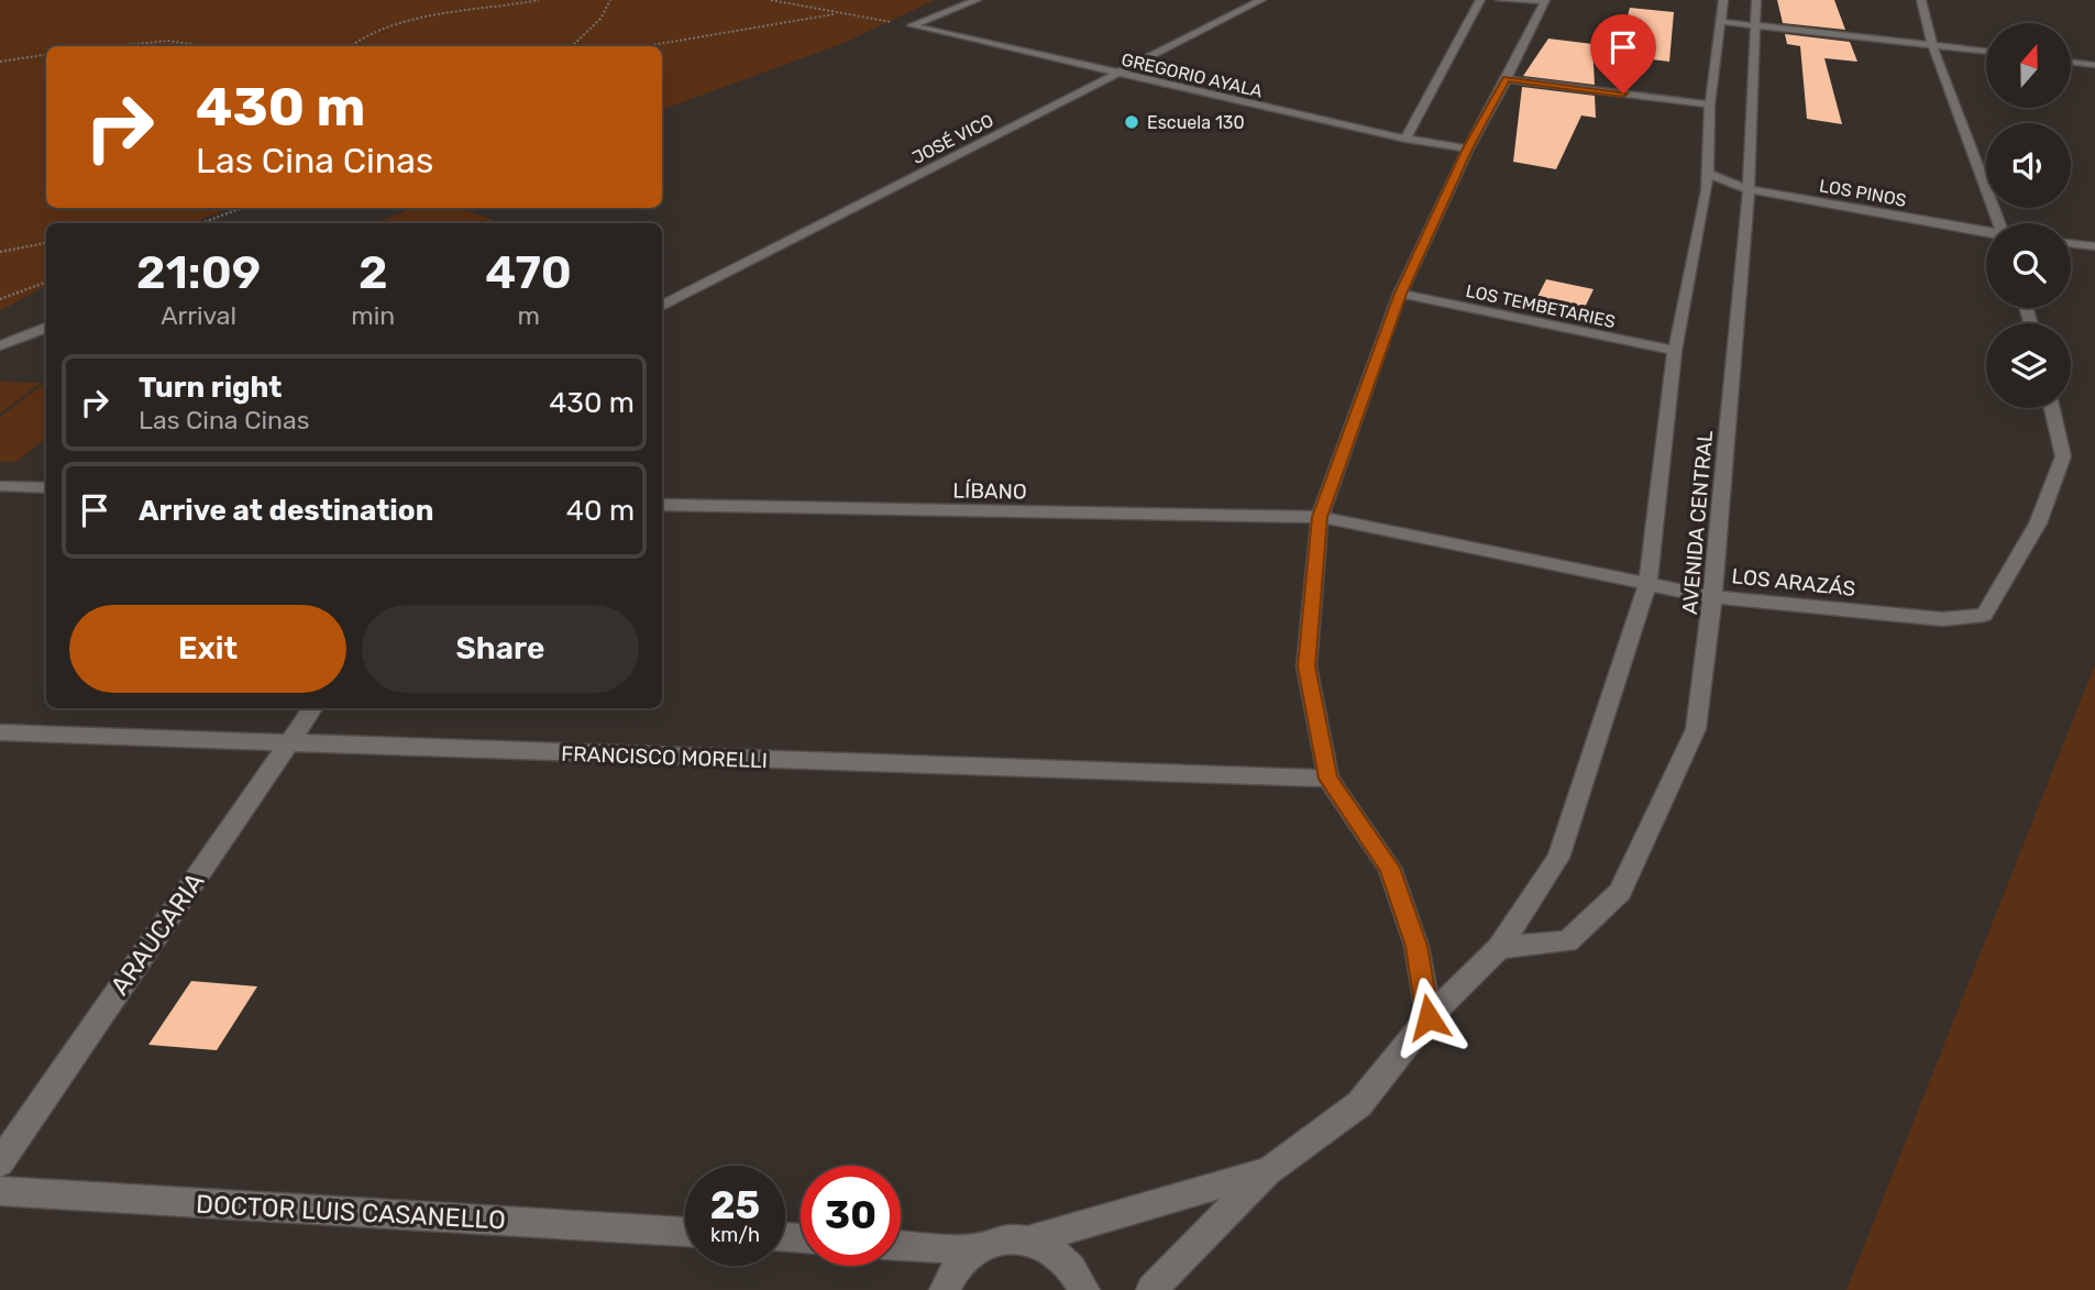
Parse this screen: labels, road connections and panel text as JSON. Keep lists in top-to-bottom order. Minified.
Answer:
{"streets":{"street":["GREGORIO AYALA","JOSÉ VICO","LOS PINOS","LOS TEMBETARIES","LÍBANO","AVENIDA CENTRAL","LOS ARAZÁS","FRANCISCO MORELLI","ARAUCARIA","DOCTOR LUIS CASANELLO"]},"crossings":[["GREGORIO AYALA","JOSÉ VICO"],["LOS PINOS","AVENIDA CENTRAL"],["LOS TEMBETARIES","AVENIDA CENTRAL"],["LÍBANO","LOS ARAZÁS"],["AVENIDA CENTRAL","LOS ARAZÁS"],["FRANCISCO MORELLI","ARAUCARIA"]],"places":["Escuela 130"],"north":"top","page":{"turn":["430 m","Las Cina Cinas"],"eta":["21:09","Arrival","2","min","470","m"],"list":[{"name":"Turn right","note":"Las Cina Cinas","value":"430 m"},{"name":"Arrive at destination","value":"40 m"}],"buttons":["Exit","Share"],"speed":"25 km/h","limit":"30"}}
